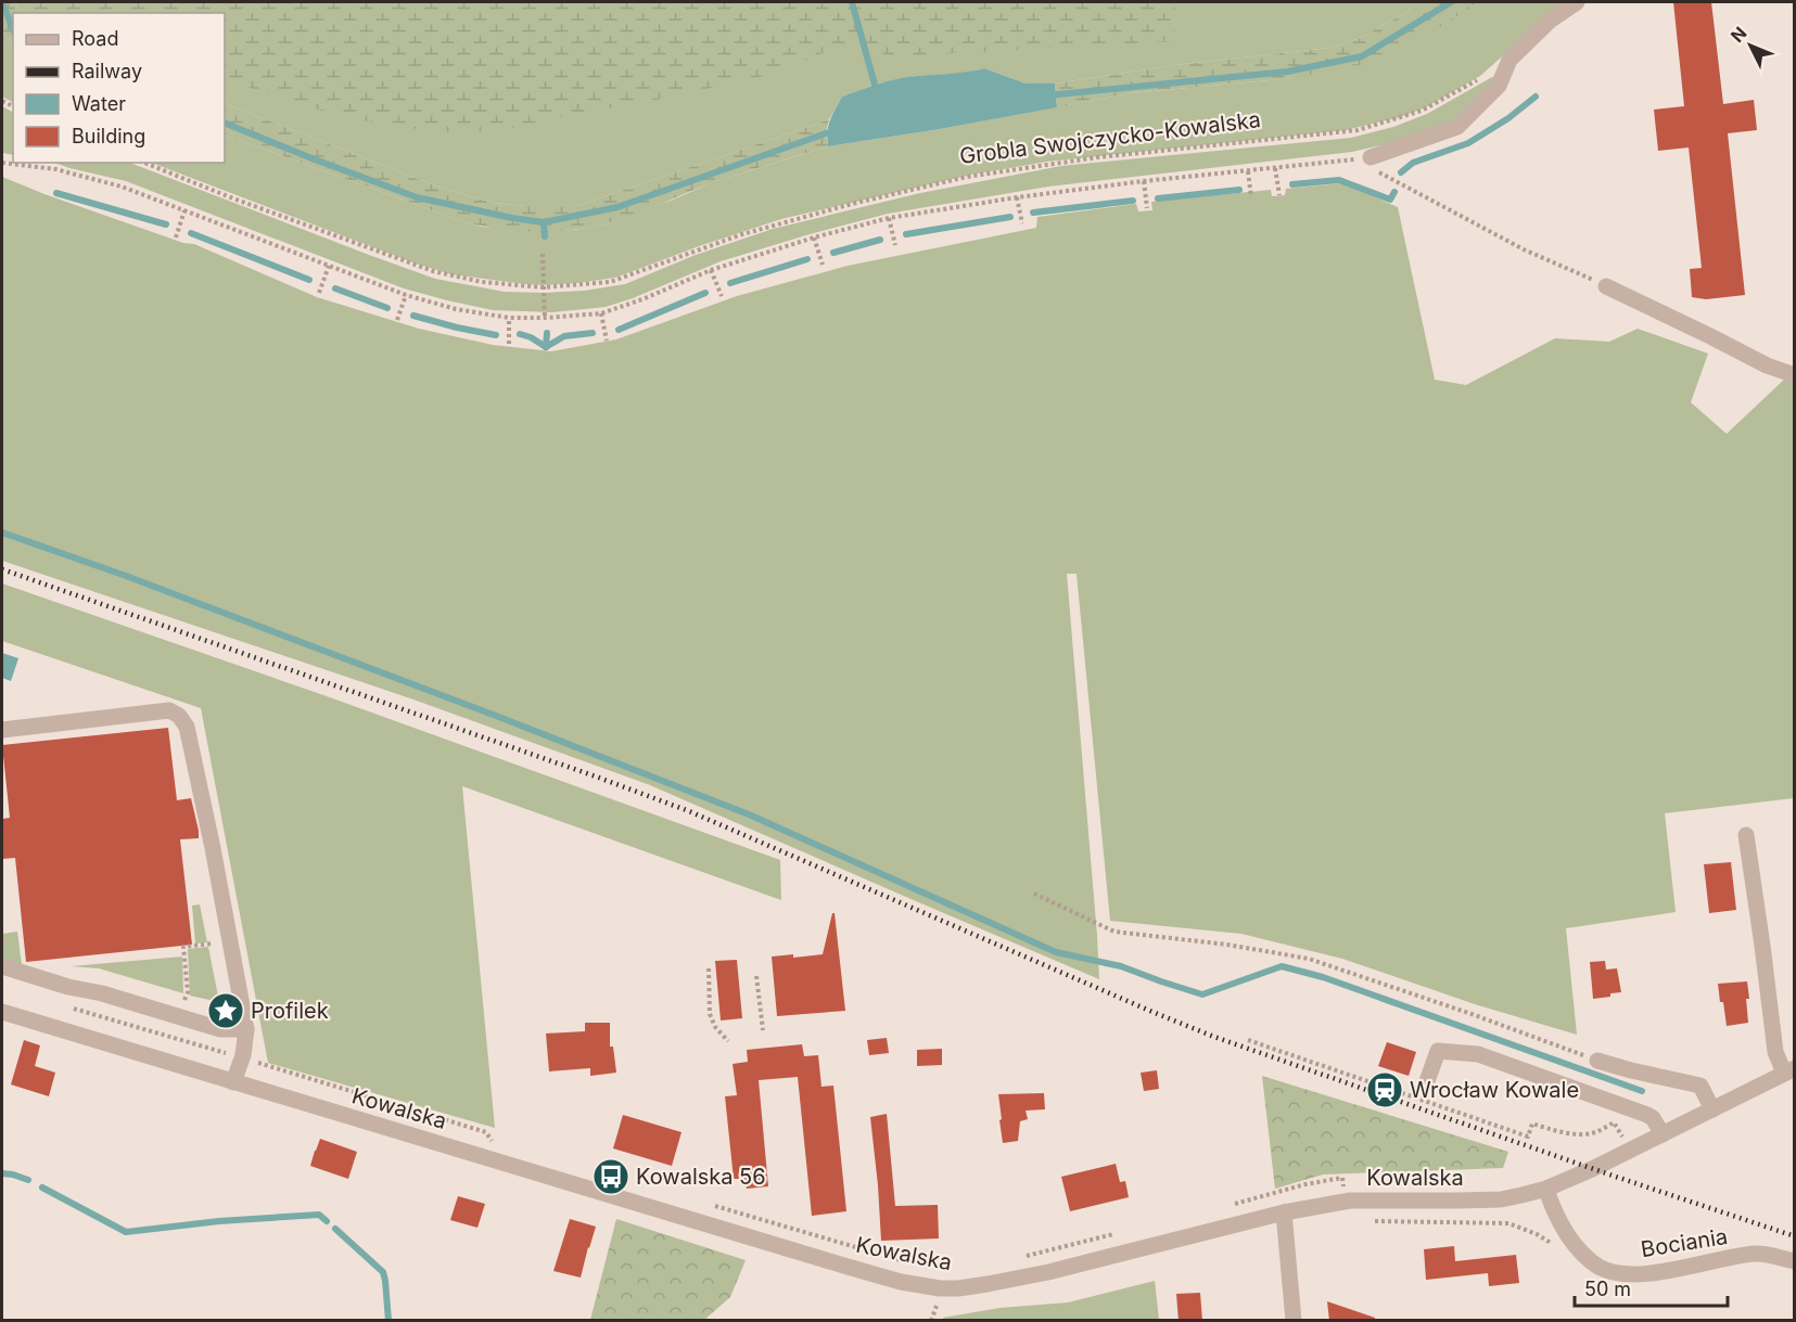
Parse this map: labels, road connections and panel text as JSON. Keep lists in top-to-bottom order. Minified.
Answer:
{"streets":{"street":["Kowalska","Bociania"],"path":["Grobla Swojczycko-Kowalska"]},"crossings":[["Kowalska","Bociania"]],"places":{"place":["Profilek"],"station":["Wrocław Kowale"],"bus stop":["Kowalska 56"]},"legend":["Road","Railway","Water","Building"],"scale_bar":"50 m","north":"top left"}
